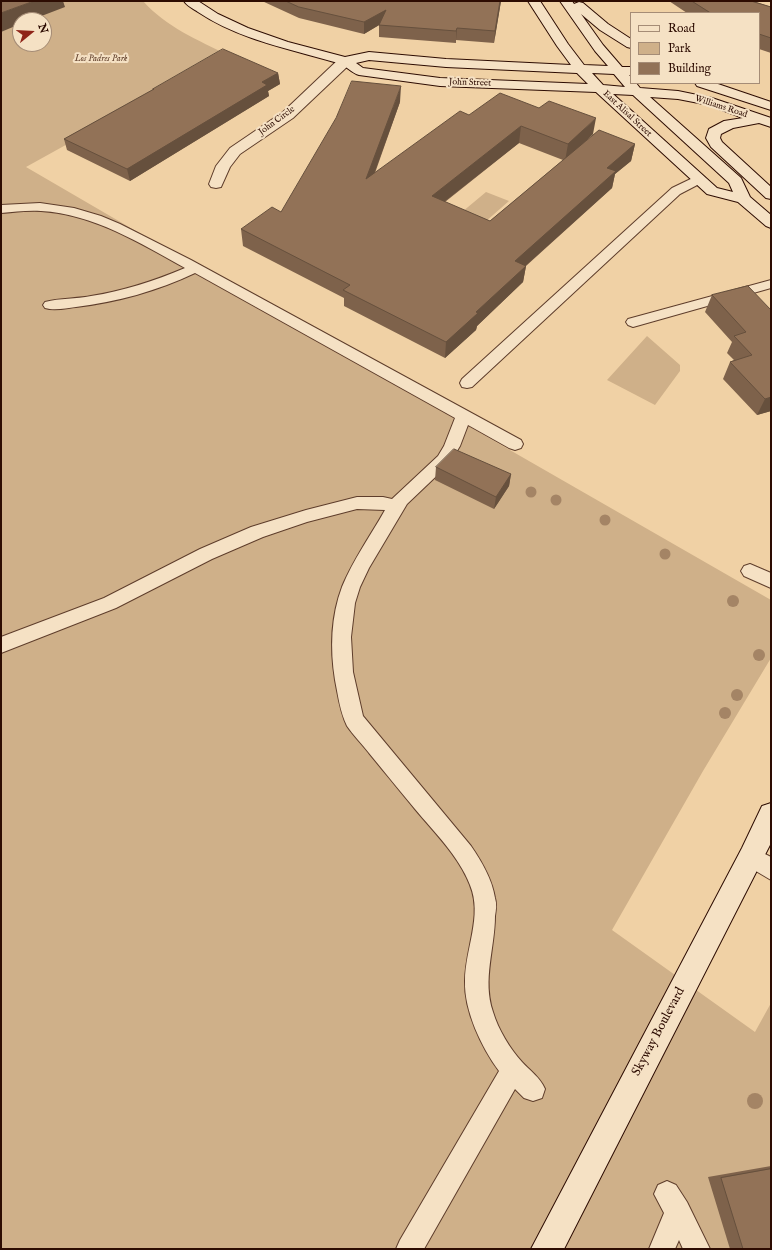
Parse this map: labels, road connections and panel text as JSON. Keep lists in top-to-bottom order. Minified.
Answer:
{"streets":{"main road":["John Street","Williams Road","East Alisal Street","John Circle","Skyway Boulevard"]},"crossings":[["John Street","Williams Road"],["John Street","East Alisal Street"],["John Street","John Circle"],["Williams Road","East Alisal Street"]],"parks":["Los Padres Park"],"legend":["Road","Park","Building"],"north":"right"}
